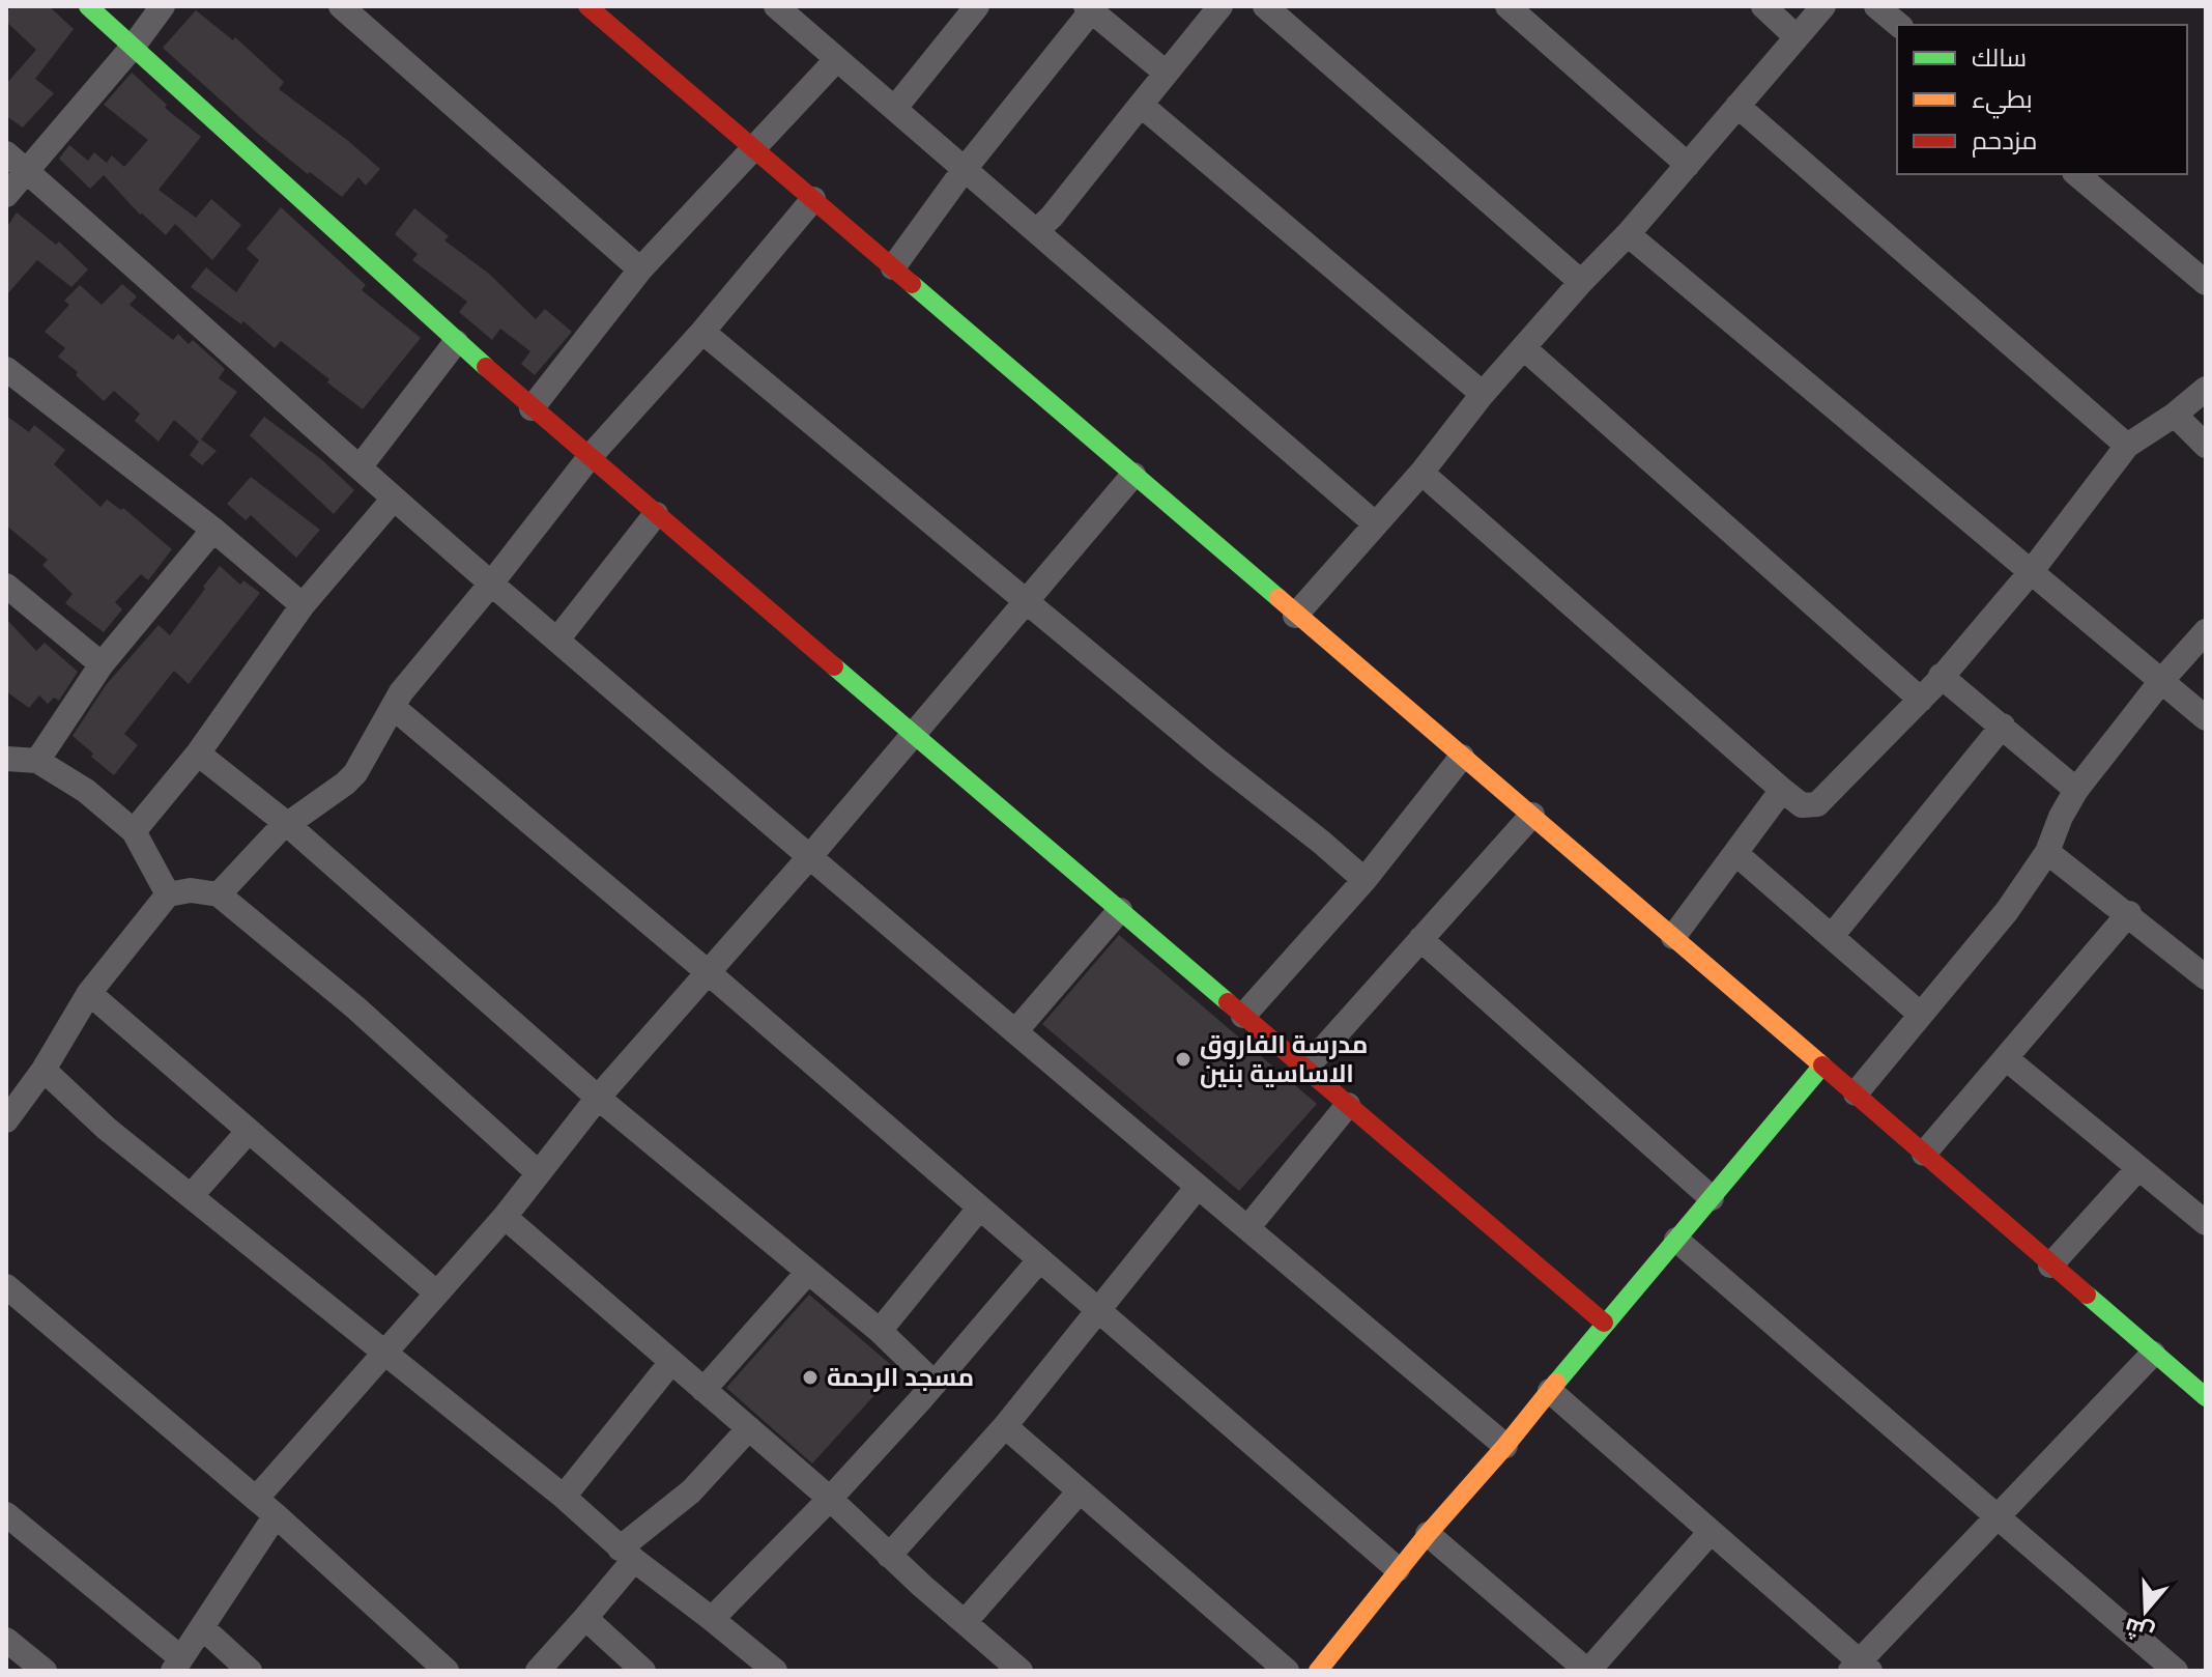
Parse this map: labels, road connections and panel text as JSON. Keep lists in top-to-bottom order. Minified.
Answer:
{"places":["مدرسة الفاروق الاساسية بنين","مسجد الرحمة"],"legend":["سالك","بطيء","مزدحم"],"north":"bottom"}
